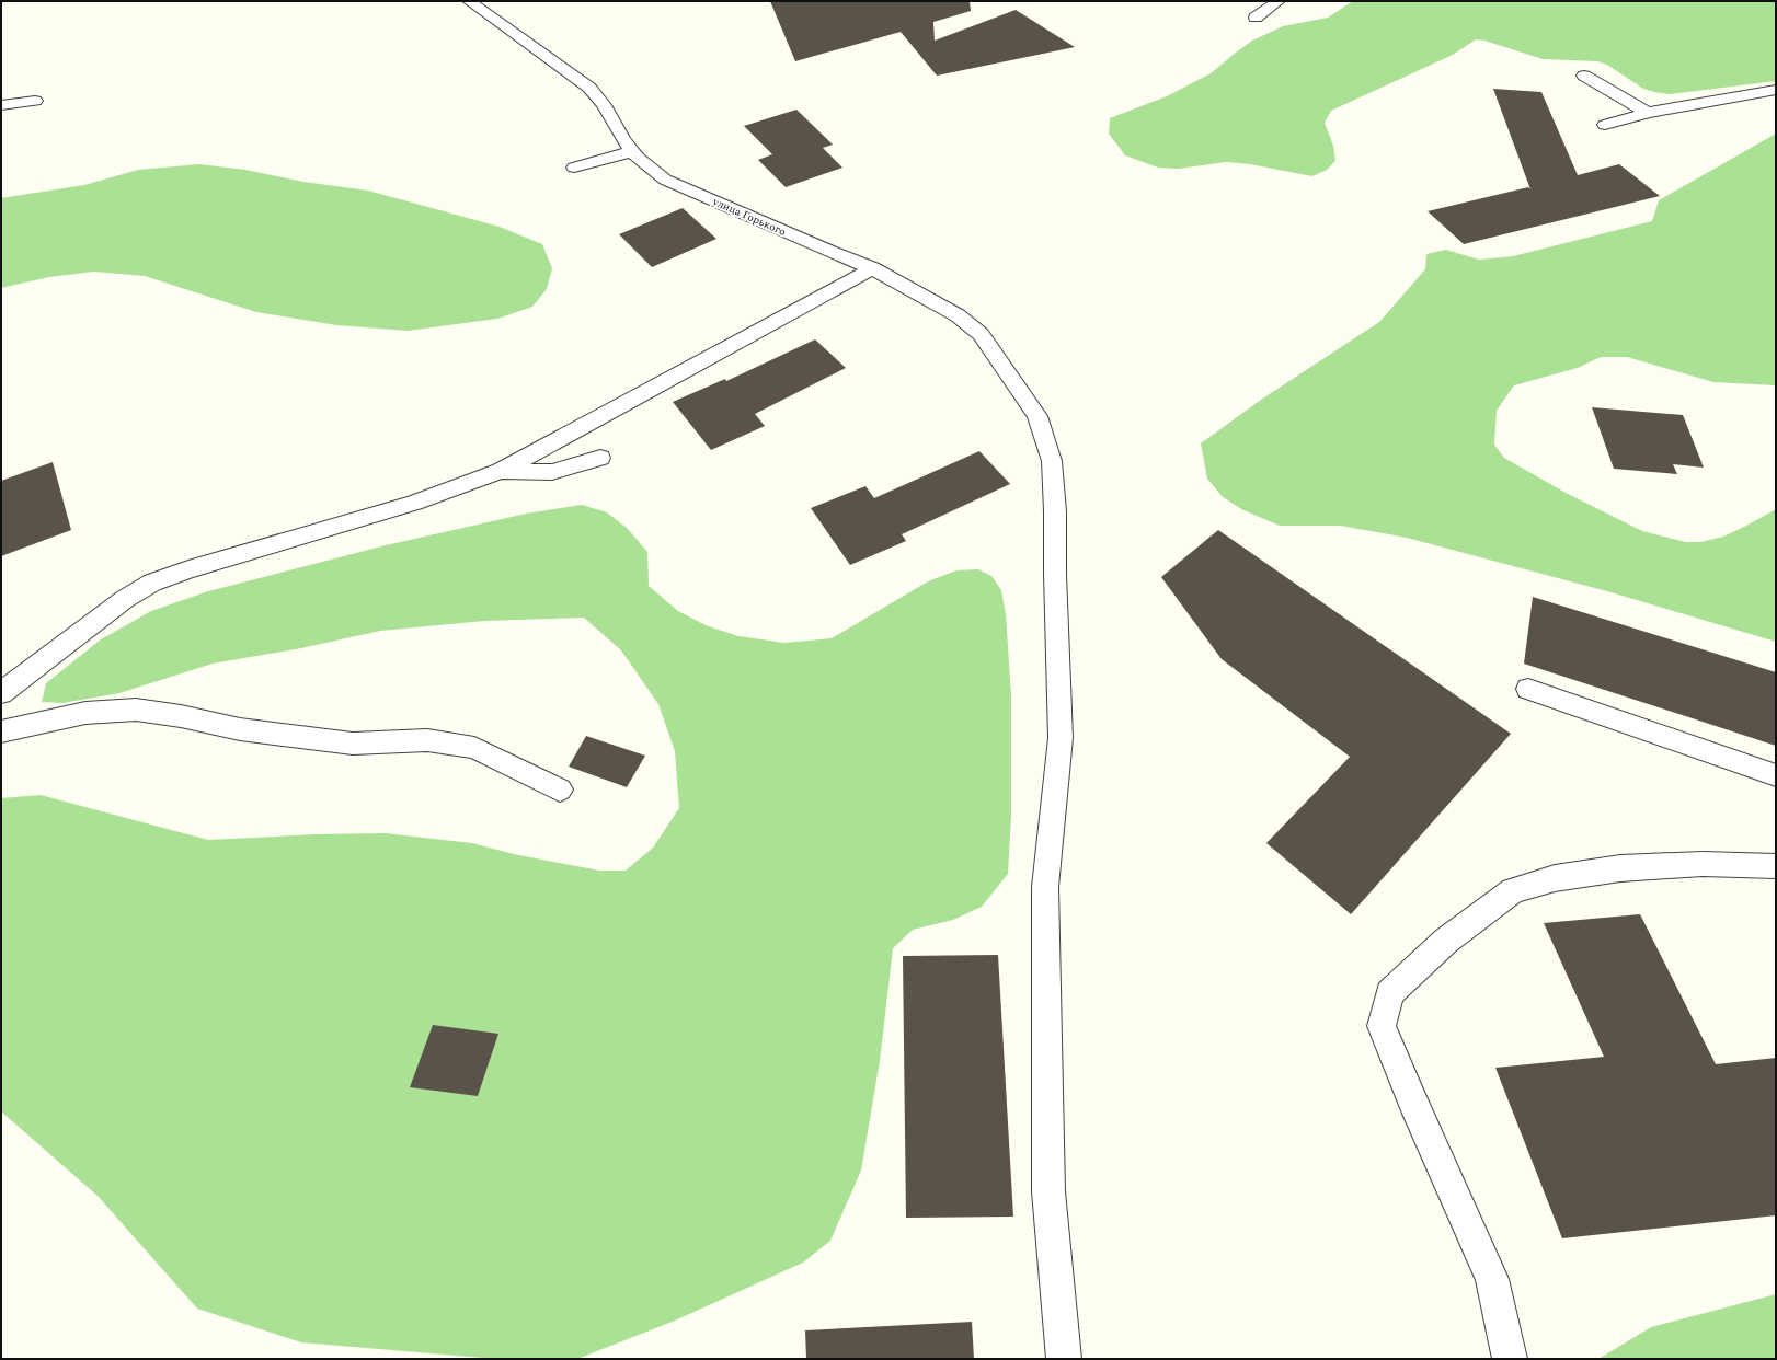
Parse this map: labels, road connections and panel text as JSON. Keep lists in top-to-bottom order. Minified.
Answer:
{"streets":{"lane":["улица Горького"]}}
